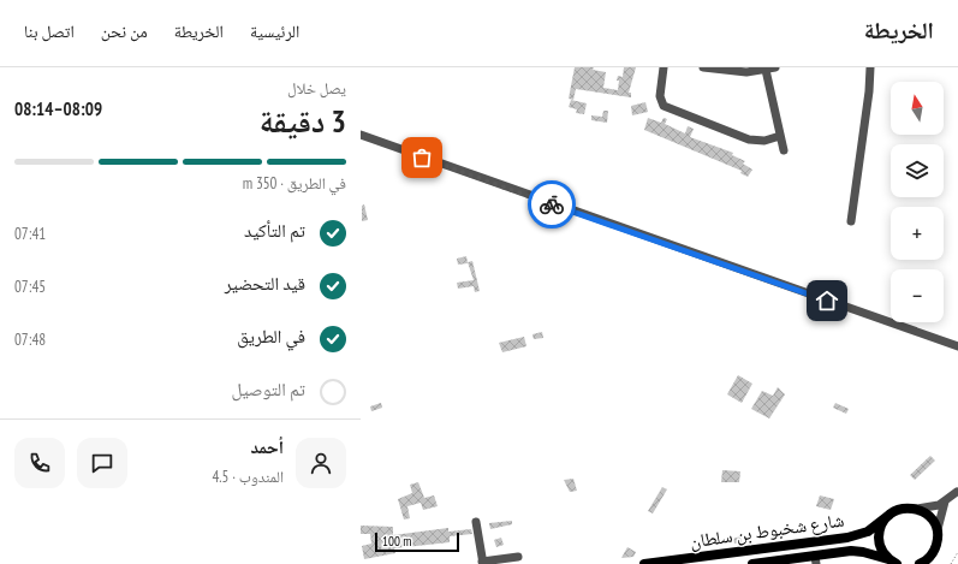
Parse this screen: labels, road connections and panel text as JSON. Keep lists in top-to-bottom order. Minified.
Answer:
{"streets":{"main road":["شارع شخبوط بن سلطان"]},"scale_bar":"100 m","north":"top","page":{"header":"الخريطة","nav":["الرئيسية","الخريطة","من نحن","اتصل بنا"],"heading":["3 دقيقة","يصل خلال","08:09–08:14"],"panel":["أحمد","المندوب · 4.5"],"map_buttons":["+","−"],"bar":"في الطريق · 350 m","list":[["تم التأكيد","07:41"],["قيد التحضير","07:45"],["في الطريق","07:48"],"تم التوصيل"],"scale":"100 m"}}
